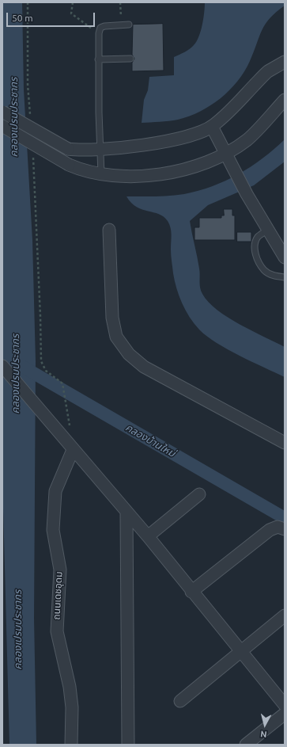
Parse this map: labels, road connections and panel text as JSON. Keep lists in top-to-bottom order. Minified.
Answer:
{"streets":{"street":["ถนนเดชอุดม"]},"water":["คลองเปรมประชากร","คลองบ้านใหม่"],"scale_bar":"50 m","north":"bottom"}
